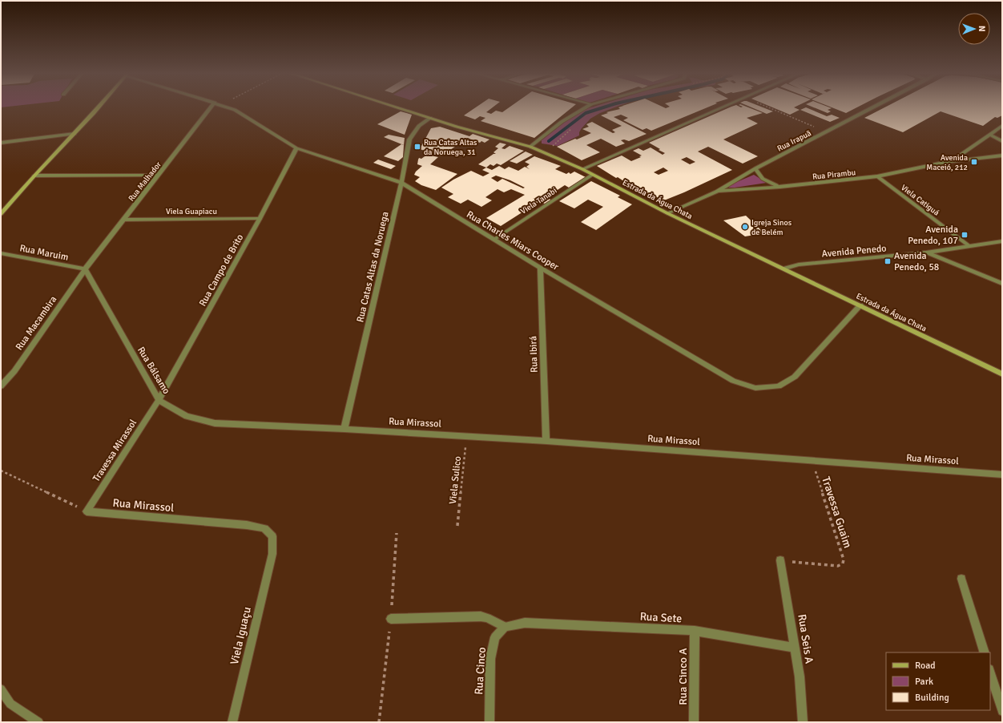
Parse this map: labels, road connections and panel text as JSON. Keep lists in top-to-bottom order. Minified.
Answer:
{"streets":{"street":["Rua Irapuã","Rua Pirambu","Rua Malhador","Estrada da Água Chata","Viela Catiguá","Viela Tanabi","Viela Guapiacu","Rua Charles Miars Cooper","Avenida Penedo","Rua Maruim","Rua Catas Altas da Noruega","Rua Campo de Brito","Rua Macambira","Rua Ibirá","Rua Bálsamo","Rua Mirassol","Travessa Mirassol","Rua Sete","Viela Iguaçu","Rua Seis A","Rua Cinco","Rua Cinco A"],"path":["Viela Sulico","Travessa Guaim"]},"crossings":[["Rua Irapuã","Rua Pirambu"],["Rua Irapuã","Estrada da Água Chata"],["Rua Pirambu","Viela Catiguá"],["Rua Malhador","Viela Guapiacu"],["Rua Malhador","Rua Maruim"],["Rua Malhador","Rua Macambira"],["Rua Malhador","Rua Bálsamo"],["Estrada da Água Chata","Viela Tanabi"],["Estrada da Água Chata","Rua Charles Miars Cooper"],["Estrada da Água Chata","Avenida Penedo"],["Estrada da Água Chata","Rua Catas Altas da Noruega"],["Viela Catiguá","Avenida Penedo"],["Viela Tanabi","Rua Charles Miars Cooper"],["Viela Guapiacu","Rua Campo de Brito"],["Rua Charles Miars Cooper","Rua Catas Altas da Noruega"],["Rua Charles Miars Cooper","Rua Campo de Brito"],["Rua Charles Miars Cooper","Rua Ibirá"],["Rua Maruim","Rua Macambira"],["Rua Maruim","Rua Bálsamo"],["Rua Catas Altas da Noruega","Rua Bálsamo"],["Rua Catas Altas da Noruega","Rua Mirassol"],["Rua Campo de Brito","Rua Bálsamo"],["Rua Campo de Brito","Travessa Mirassol"],["Rua Macambira","Rua Bálsamo"],["Rua Ibirá","Rua Mirassol"],["Rua Bálsamo","Rua Mirassol"],["Rua Bálsamo","Travessa Mirassol"],["Rua Mirassol","Travessa Mirassol"],["Rua Mirassol","Viela Sulico"],["Rua Mirassol","Travessa Guaim"],["Rua Mirassol","Viela Iguaçu"],["Travessa Guaim","Rua Seis A"],["Rua Sete","Rua Seis A"],["Rua Sete","Rua Cinco"],["Rua Sete","Rua Cinco A"]],"places":{"transit":["Rua Catas Altas da Noruega, 31","Avenida Maceió, 212","Avenida Penedo, 107","Avenida Penedo, 58"],"other":["Igreja Sinos de Belém"]},"legend":["Road","Park","Building"],"north":"right"}
